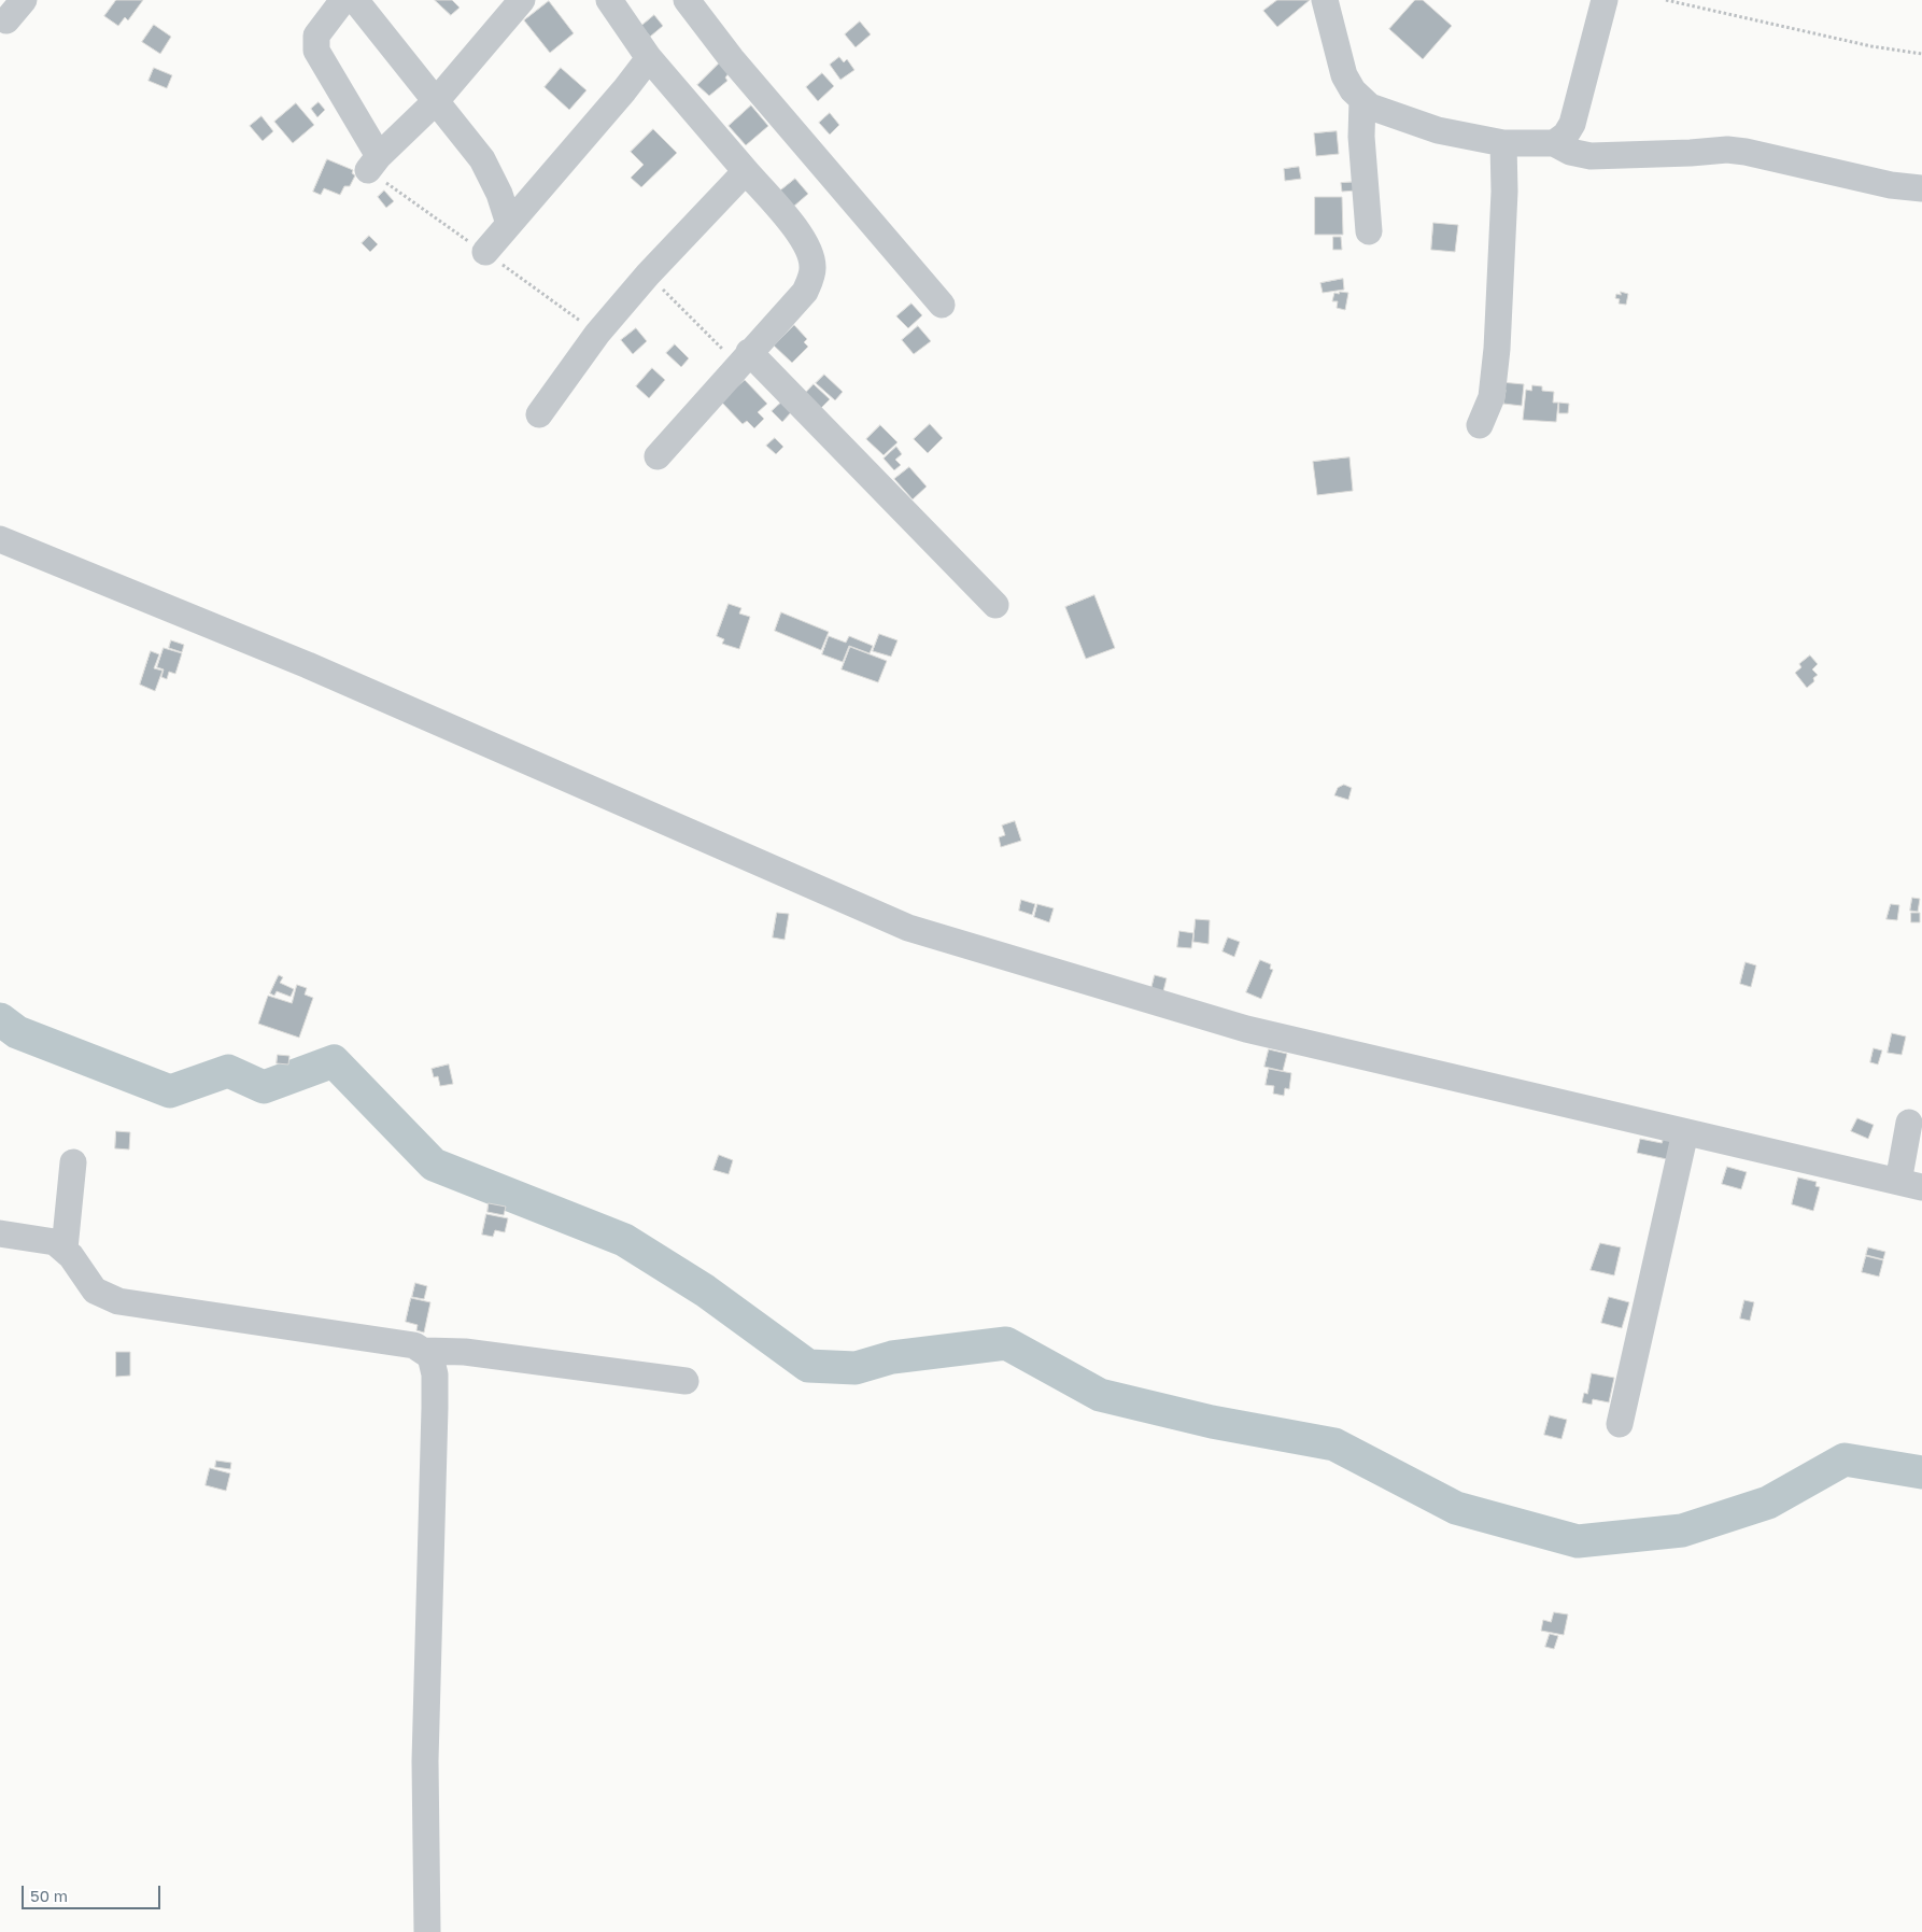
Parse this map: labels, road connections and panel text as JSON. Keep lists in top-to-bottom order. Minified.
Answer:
{"scale_bar":"50 m"}
